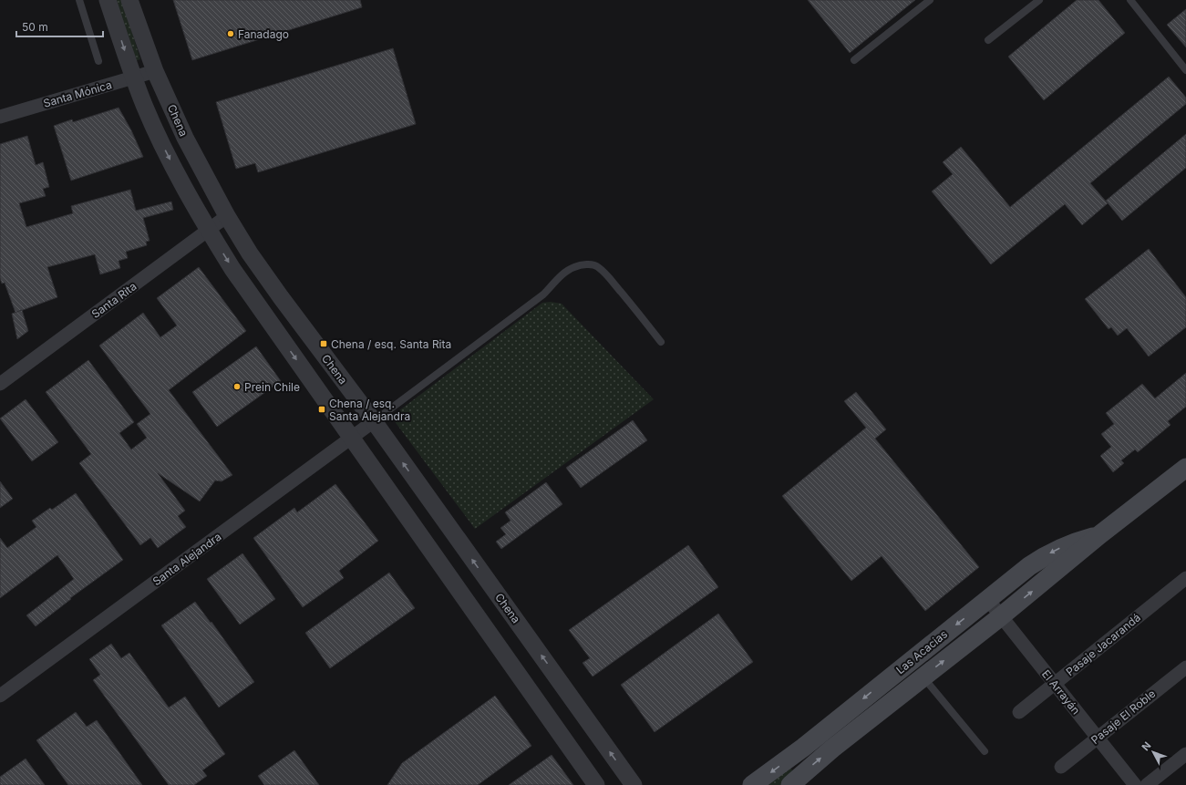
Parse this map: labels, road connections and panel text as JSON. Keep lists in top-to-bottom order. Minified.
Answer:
{"streets":{"main road":["Las Acacias"],"street":["Santa Mónica","Chena","Santa Rita","Santa Alejandra","Pasaje Jacarandá","El Arrayán","Pasaje El Roble"]},"crossings":[["Santa Mónica","Chena"],["Chena","Santa Rita"],["Chena","Santa Alejandra"],["Pasaje Jacarandá","El Arrayán"],["Las Acacias","El Arrayán"],["El Arrayán","Pasaje El Roble"]],"places":{"other":["Fanadago","Prein Chile"],"transit":["Chena / esq. Santa Rita","Chena / esq. Santa Alejandra"]},"scale_bar":"50 m","north":"top left"}
